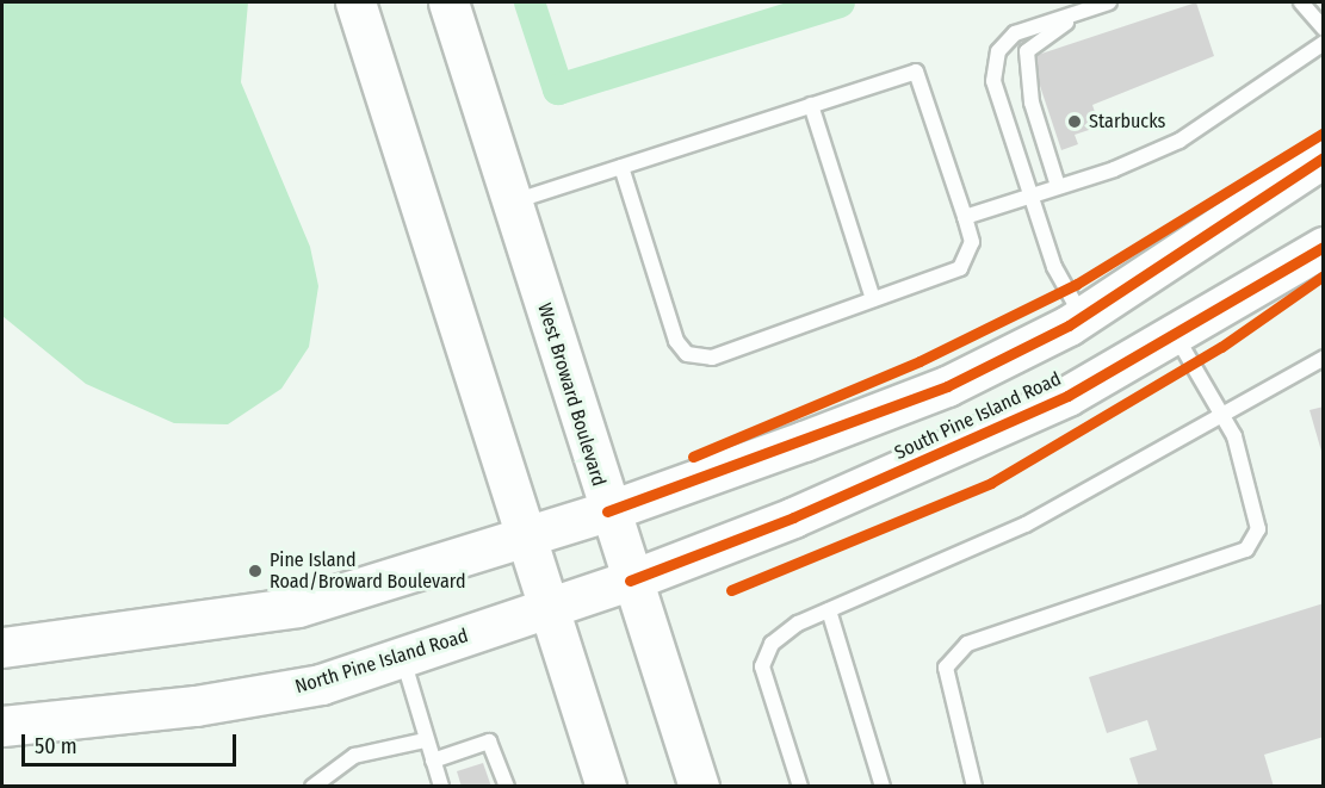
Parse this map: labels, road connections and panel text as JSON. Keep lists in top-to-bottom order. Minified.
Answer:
{"streets":{"main road":["West Broward Boulevard","South Pine Island Road","North Pine Island Road"]},"crossings":[["West Broward Boulevard","South Pine Island Road"],["South Pine Island Road","North Pine Island Road"]],"places":["Starbucks","Pine Island Road/Broward Boulevard"],"scale_bar":"50 m"}
